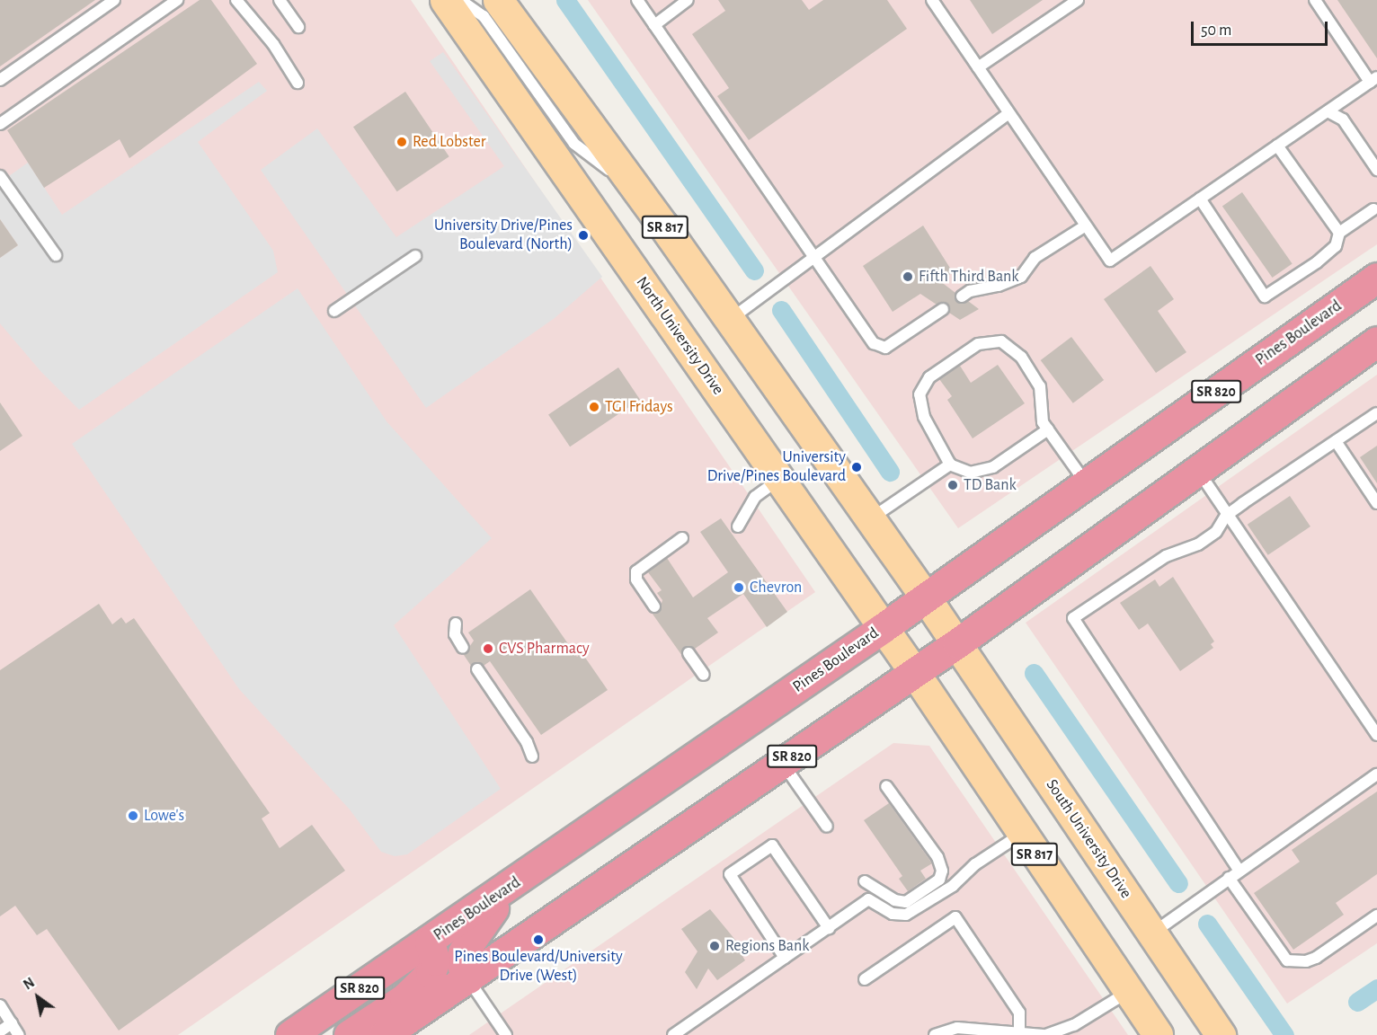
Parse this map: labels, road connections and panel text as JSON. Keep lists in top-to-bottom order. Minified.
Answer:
{"streets":{"highway":["Pines Boulevard","SR 820"],"main road":["SR 817","North University Drive","South University Drive"]},"crossings":[["SR 817","Pines Boulevard"],["SR 817","North University Drive"],["SR 817","SR 820"],["SR 817","South University Drive"],["Pines Boulevard","North University Drive"],["North University Drive","SR 820"],["SR 820","South University Drive"]],"places":["Red Lobster","University Drive/Pines Boulevard (North)","Fifth Third Bank","TGI Fridays","University Drive/Pines Boulevard","TD Bank","Chevron","CVS Pharmacy","Lowe's","Pines Boulevard/University Drive (West)","Regions Bank"],"scale_bar":"50 m","north":"top left"}
